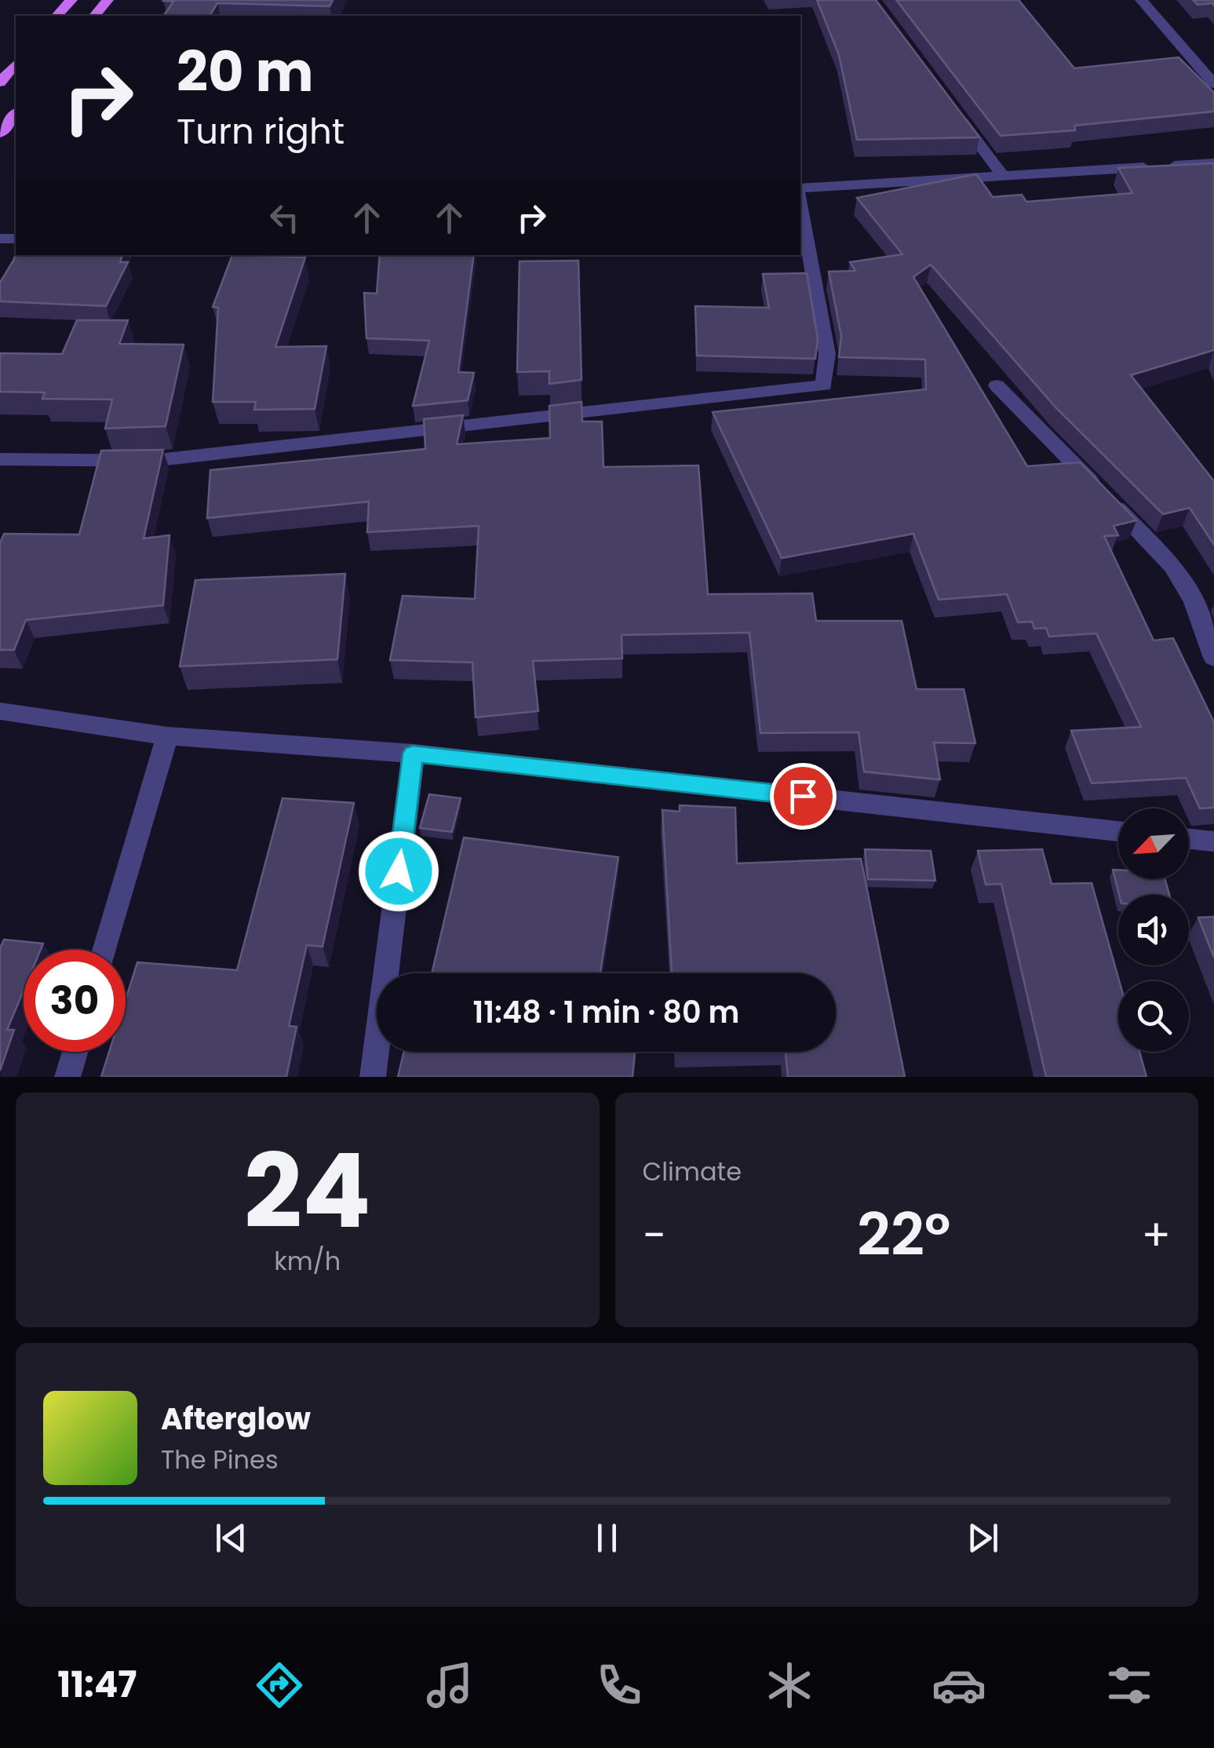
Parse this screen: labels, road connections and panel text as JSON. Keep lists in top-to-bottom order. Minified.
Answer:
{"north":"bottom left","page":{"turn":["20 m","Turn right"],"limit":"30","trip":"11:48 · 1 min · 80 m","tile":[["24","km/h"],"Climate"],"heat":["−","22°","+"],"song":["Afterglow","The Pines"],"tabs":"11:47"}}
